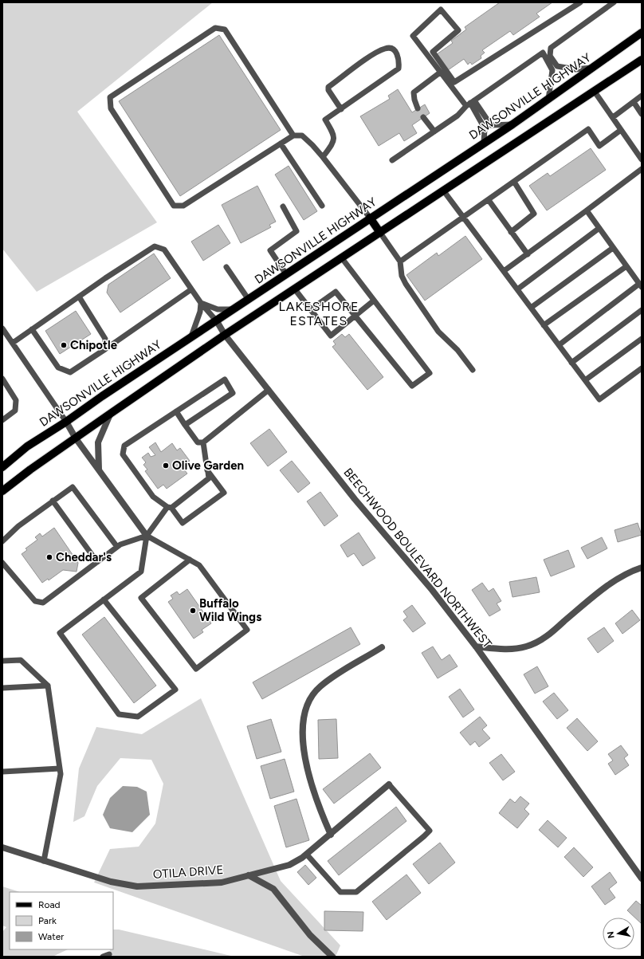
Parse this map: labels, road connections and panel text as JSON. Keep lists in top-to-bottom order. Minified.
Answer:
{"streets":{"main road":["DAWSONVILLE HIGHWAY"],"street":["BEECHWOOD BOULEVARD NORTHWEST","OTILA DRIVE"]},"crossings":[["DAWSONVILLE HIGHWAY","BEECHWOOD BOULEVARD NORTHWEST"]],"districts":["LAKESHORE ESTATES"],"places":["Chipotle","Olive Garden","Cheddar's","Buffalo Wild Wings"],"legend":["Road","Park","Water"],"north":"left"}
